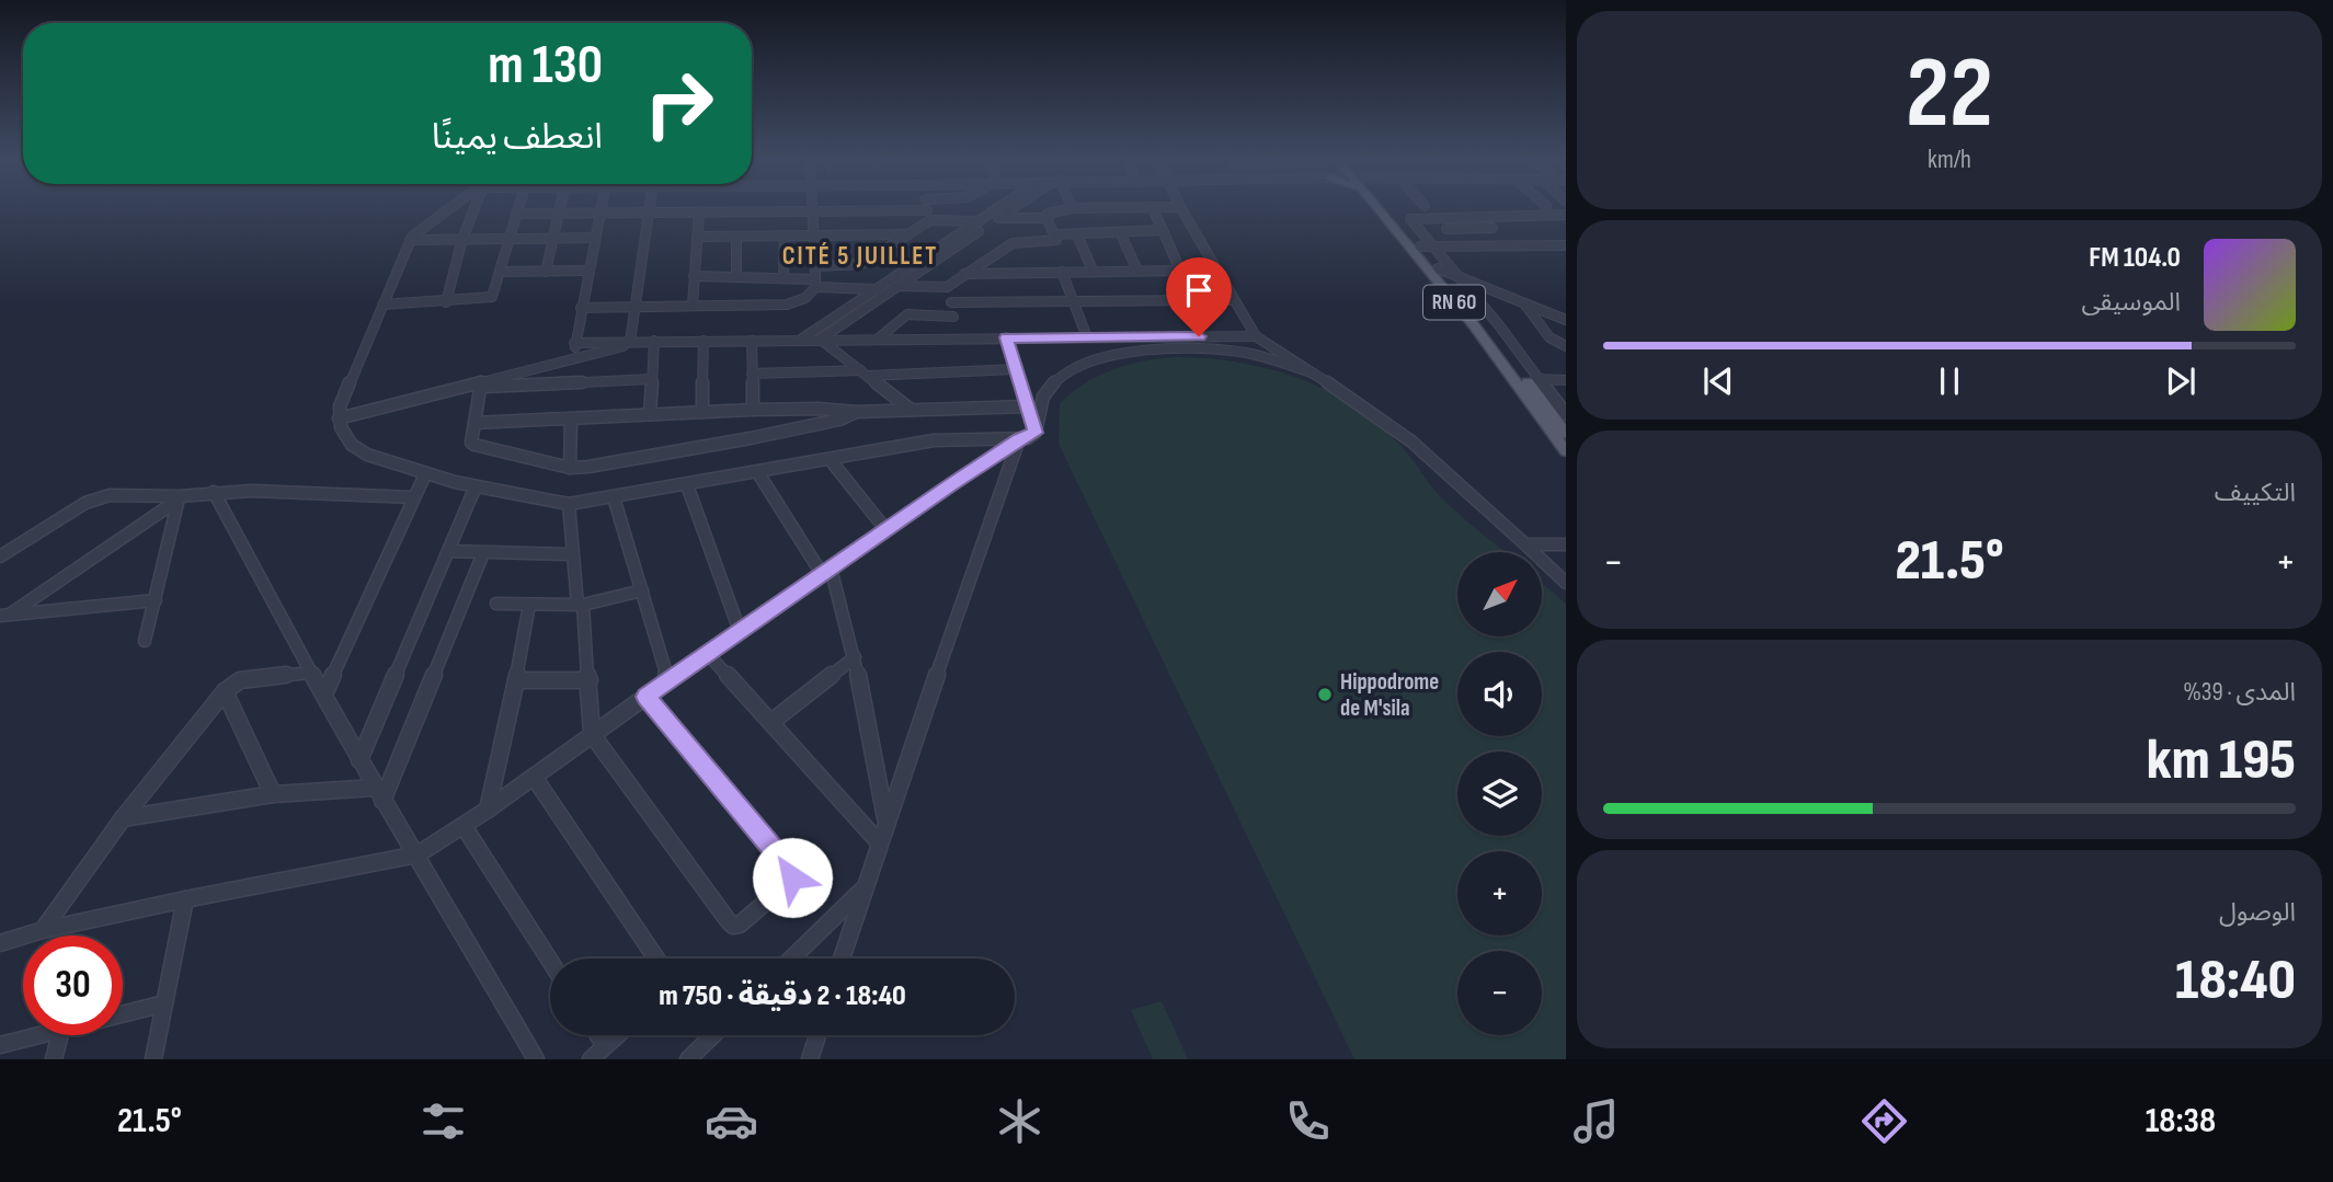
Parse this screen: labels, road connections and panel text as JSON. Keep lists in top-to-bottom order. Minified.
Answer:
{"streets":{"main road":["RN 60"]},"districts":["CITÉ 5 JUILLET"],"places":["Hippodrome de M'sila"],"north":"top right","page":{"tile":[["22","km/h"],"التكييف",["المدى · 39%","195 km"],["الوصول","18:40"]],"turn":["130 m","انعطف يمينًا"],"song":["104.0 FM","الموسيقى"],"heat":["−","21.5°","+"],"map_buttons":["+","−"],"limit":"30","trip":"18:40 · 2 دقيقة · 750 m","tabs":["18:38","21.5°"]}}
